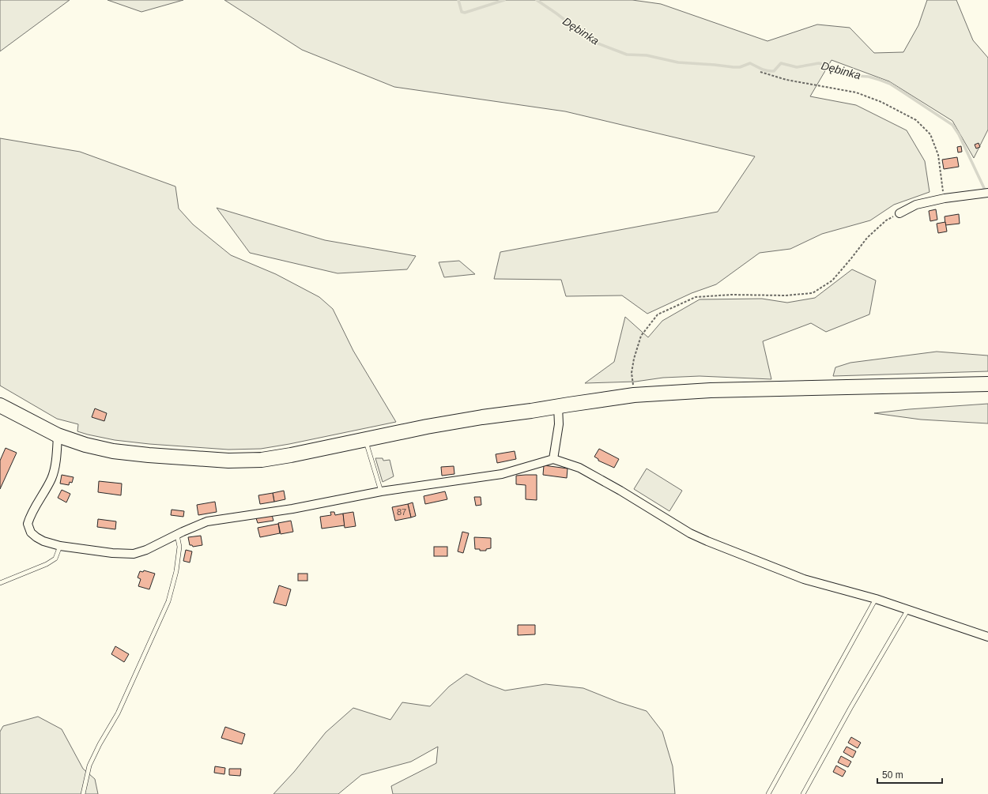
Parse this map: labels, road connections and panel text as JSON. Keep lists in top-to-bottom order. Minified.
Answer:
{"water":["Dębinka"],"house_numbers":["87"],"scale_bar":"50 m"}
